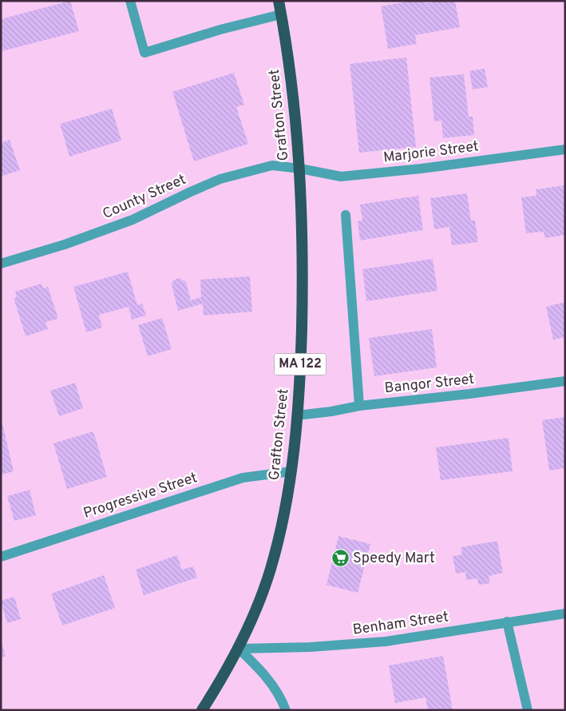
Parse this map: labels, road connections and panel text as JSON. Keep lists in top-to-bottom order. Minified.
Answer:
{"streets":{"highway":["Grafton Street","MA 122"],"street":["Marjorie Street","County Street","Bangor Street","Progressive Street","Benham Street"]},"crossings":[["Grafton Street","Marjorie Street"],["Grafton Street","County Street"],["Grafton Street","Bangor Street"],["Grafton Street","Progressive Street"],["Grafton Street","Benham Street"],["Marjorie Street","County Street"]],"places":{"supermarket":["Speedy Mart"]}}
